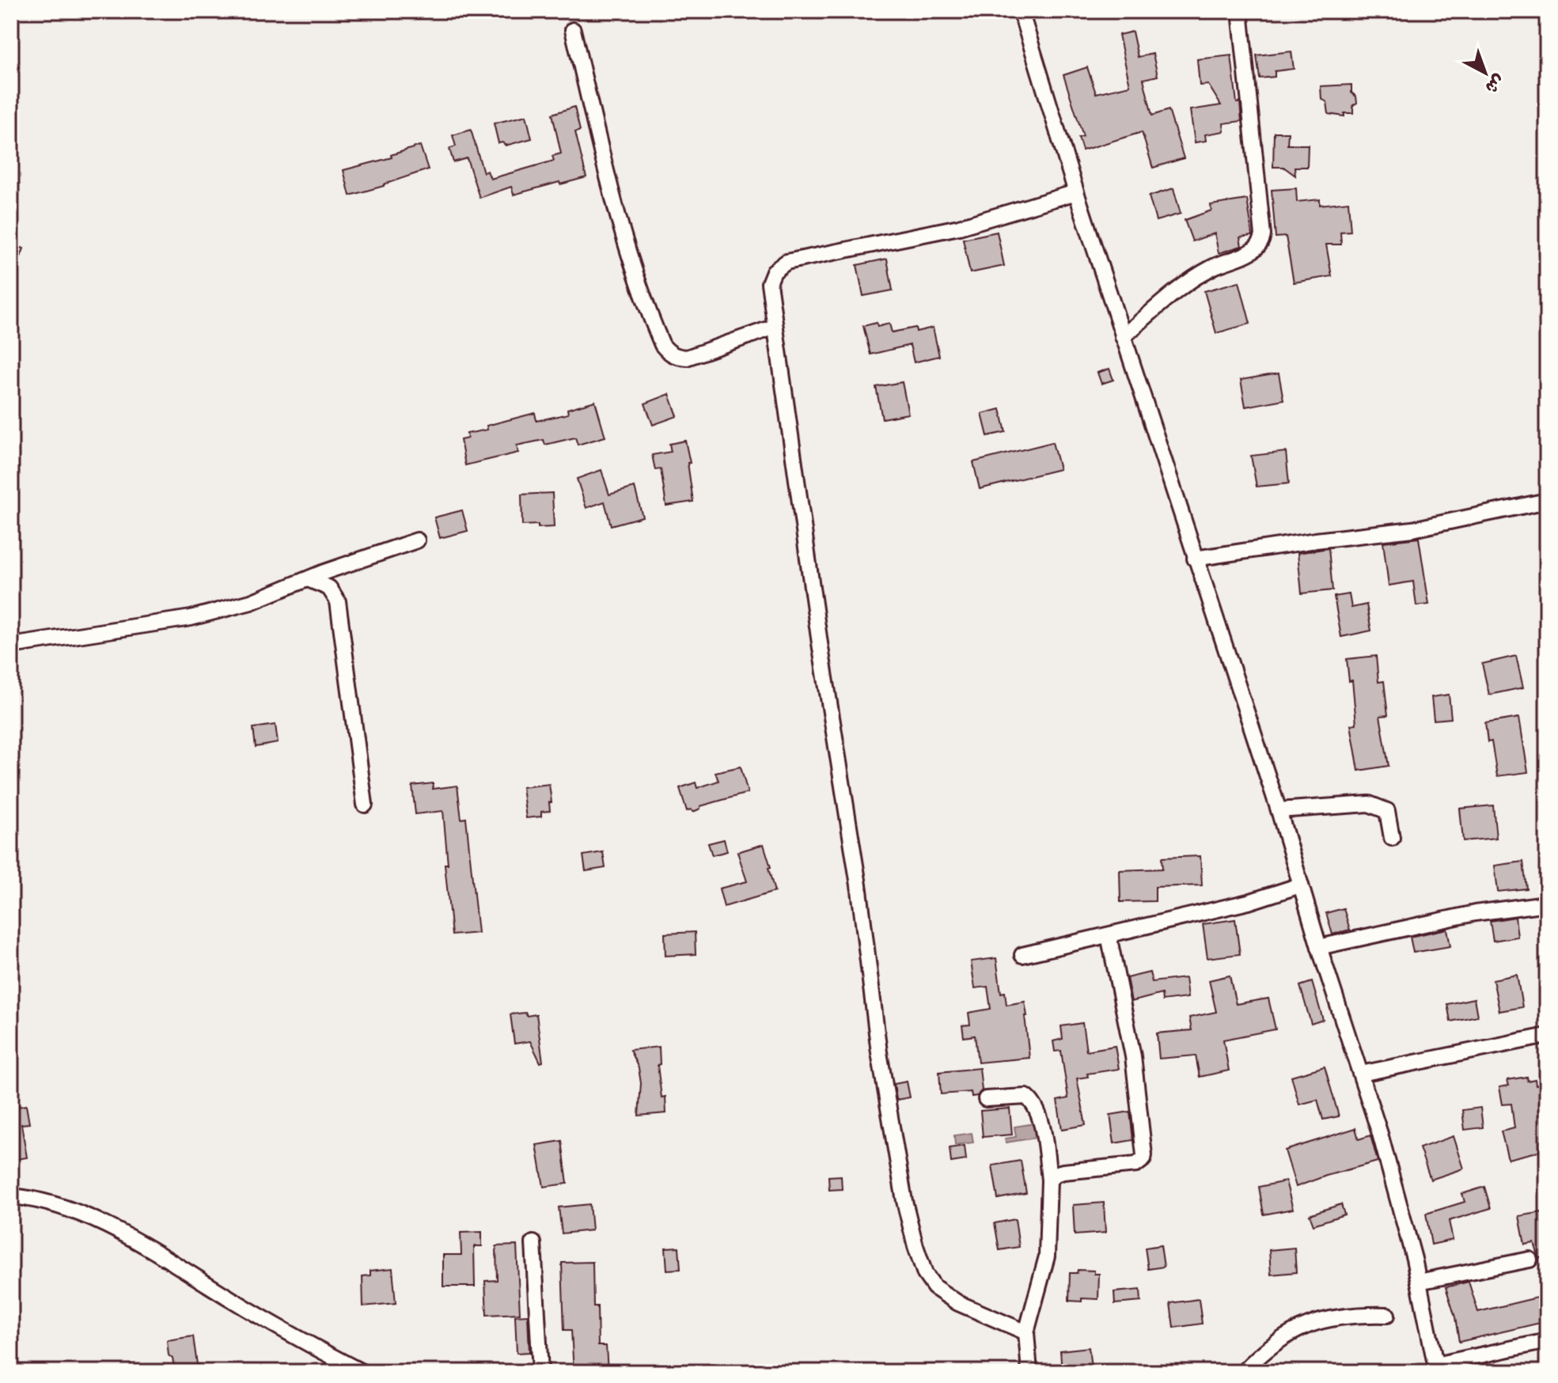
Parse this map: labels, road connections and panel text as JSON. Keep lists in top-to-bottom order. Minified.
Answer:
{"north":"bottom right"}
